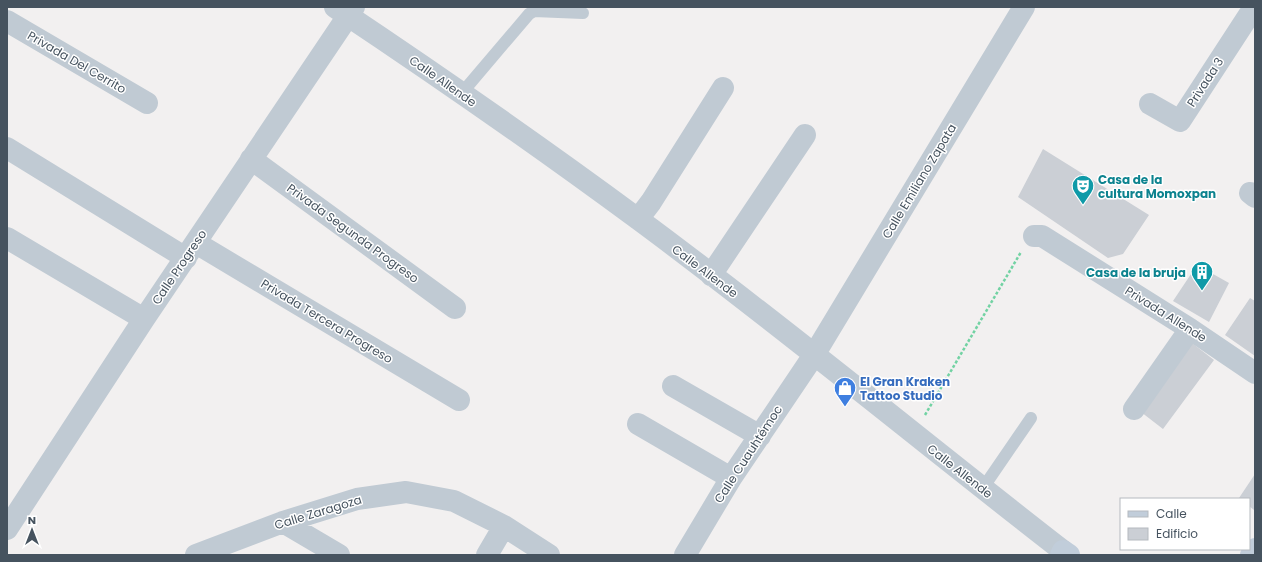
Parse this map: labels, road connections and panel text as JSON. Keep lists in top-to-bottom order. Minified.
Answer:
{"streets":{"street":["Privada Del Cerrito","Calle Allende","Privada 3","Calle Emiliano Zapata","Privada Segunda Progreso","Calle Progreso","Privada Allende","Privada Tercera Progreso","Calle Cuauhtémoc","Calle Zaragoza"]},"crossings":[["Calle Allende","Calle Emiliano Zapata"],["Calle Allende","Calle Progreso"],["Calle Allende","Calle Cuauhtémoc"],["Calle Emiliano Zapata","Calle Cuauhtémoc"],["Privada Segunda Progreso","Calle Progreso"],["Calle Progreso","Privada Tercera Progreso"]],"places":{"theatre":["Casa de la cultura Momoxpan"],"building":["Casa de la bruja"],"shop":["El Gran Kraken Tattoo Studio"]},"legend":["Calle","Edificio"],"north":"top"}
